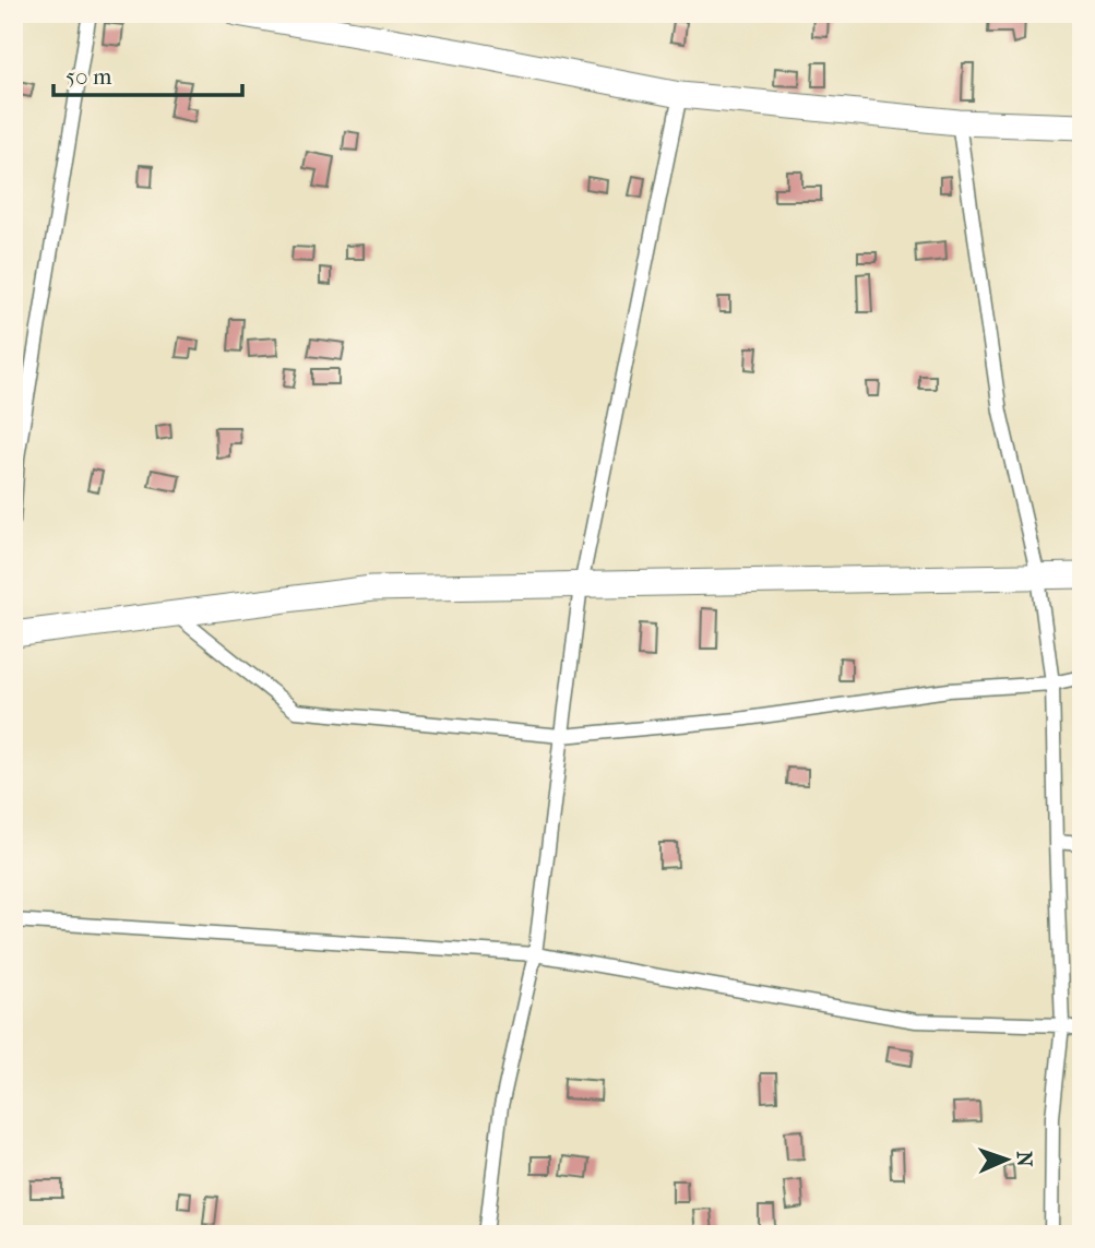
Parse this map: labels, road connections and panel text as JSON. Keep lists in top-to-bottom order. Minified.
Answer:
{"scale_bar":"50 m","north":"right"}
